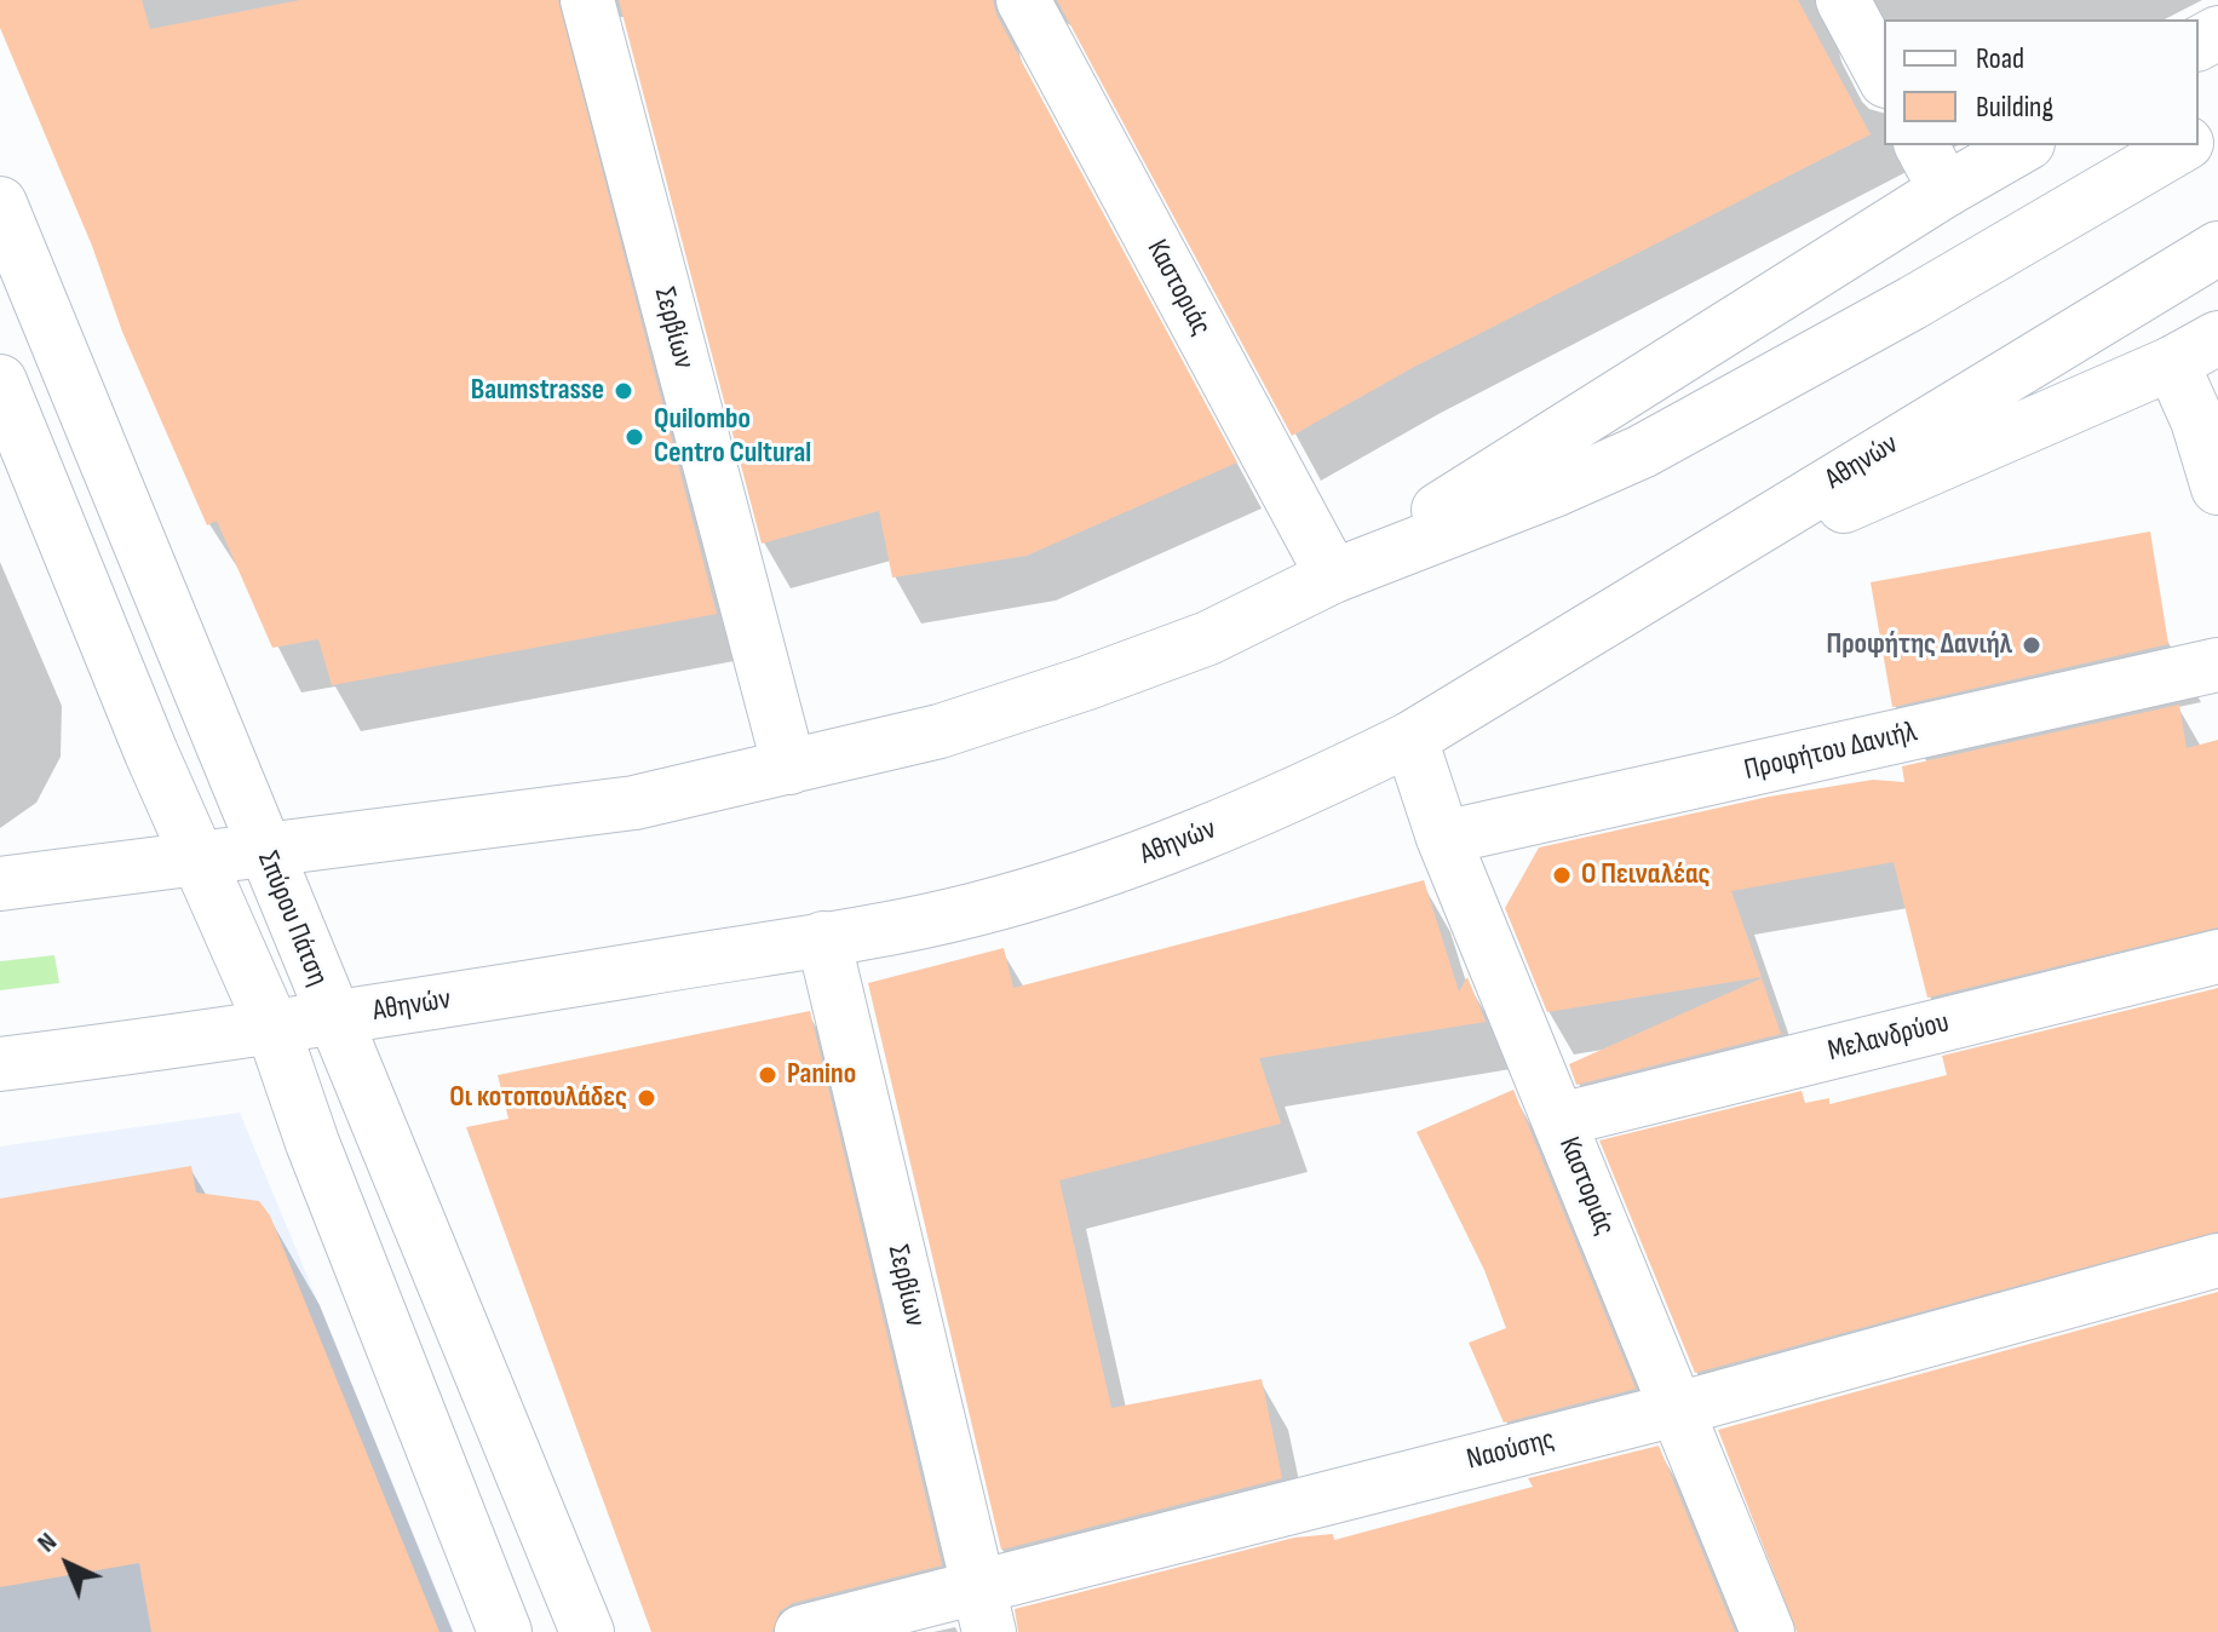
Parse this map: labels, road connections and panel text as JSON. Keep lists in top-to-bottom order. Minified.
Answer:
{"streets":{"main road":["Καστοριάς","Σερβίων","Αθηνών","Προφήτου Δανιήλ","Σπύρου Πάτση","Μελανδρύου","Ναούσης"]},"crossings":[["Καστοριάς","Αθηνών"],["Καστοριάς","Προφήτου Δανιήλ"],["Καστοριάς","Μελανδρύου"],["Καστοριάς","Ναούσης"],["Σερβίων","Αθηνών"],["Σερβίων","Ναούσης"],["Αθηνών","Σπύρου Πάτση"]],"places":["Baumstrasse","Quilombo Centro Cultural","Προφήτης Δανιήλ","Ο Πειναλέας","Panino","Οι κοτοπουλάδες"],"legend":["Road","Building"],"north":"top left"}
